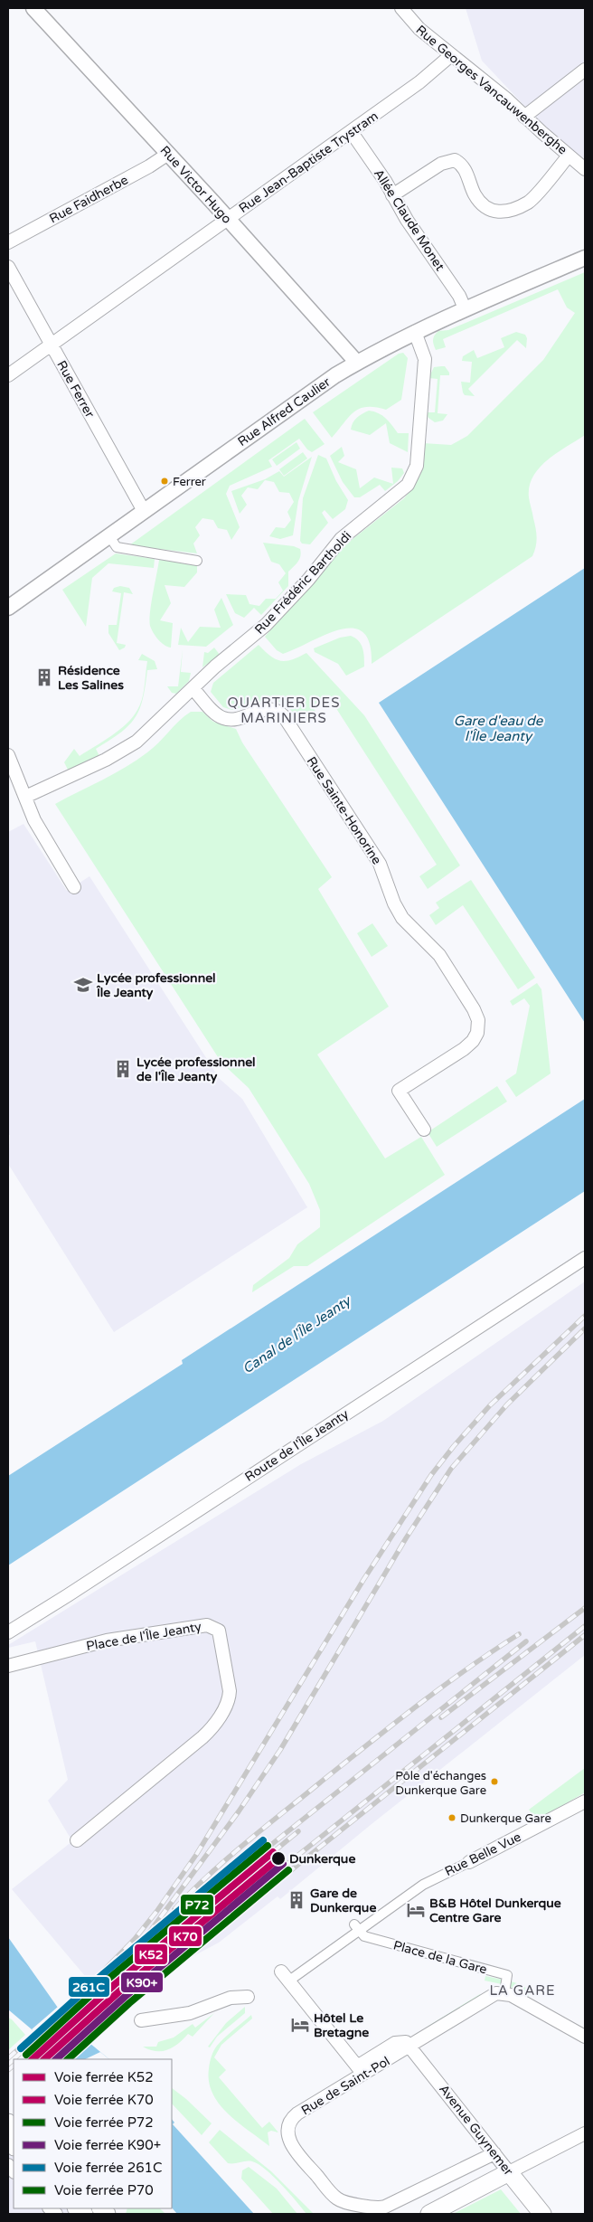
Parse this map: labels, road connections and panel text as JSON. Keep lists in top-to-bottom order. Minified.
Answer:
{"streets":{"main road":["Avenue Guynemer"],"street":["Rue Georges Vancauwenberghe","Rue Jean-Baptiste Trystram","Rue Victor Hugo","Rue Faidherbe","Allée Claude Monet","Rue Ferrer","Rue Alfred Caulier","Rue Frédéric Bartholdi","Rue Sainte-Honorine","Route de l'Île Jeanty","Place de l'Île Jeanty","Rue Belle Vue","Place de la Gare","Rue de Saint-Pol"]},"crossings":[["Rue Georges Vancauwenberghe","Rue Jean-Baptiste Trystram"],["Rue Jean-Baptiste Trystram","Rue Victor Hugo"],["Rue Jean-Baptiste Trystram","Allée Claude Monet"],["Rue Jean-Baptiste Trystram","Rue Ferrer"],["Rue Victor Hugo","Rue Faidherbe"],["Rue Victor Hugo","Rue Alfred Caulier"],["Allée Claude Monet","Rue Alfred Caulier"],["Rue Ferrer","Rue Alfred Caulier"],["Rue Alfred Caulier","Rue Frédéric Bartholdi"],["Rue Frédéric Bartholdi","Rue Sainte-Honorine"],["Rue Belle Vue","Place de la Gare"],["Rue de Saint-Pol","Avenue Guynemer"]],"districts":["QUARTIER DES MARINIERS","LA GARE"],"water":["Gare d'eau de l'Île Jeanty","Canal de l'Île Jeanty"],"places":{"other":["Ferrer","Pôle d'échanges Dunkerque Gare","Dunkerque Gare","Dunkerque"],"building":["Résidence Les Salines","Lycée professionnel de l'Île Jeanty","Gare de Dunkerque"],"school or university":["Lycée professionnel Île Jeanty"],"hotel":["B&B Hôtel Dunkerque Centre Gare","Hôtel Le Bretagne"]},"lines":["rail line 261C","rail line P72","rail line K52","rail line K70","rail line K90+","rail line P70"],"legend":["Voie ferrée K52","Voie ferrée K70","Voie ferrée P72","Voie ferrée K90+","Voie ferrée 261C","Voie ferrée P70"]}
